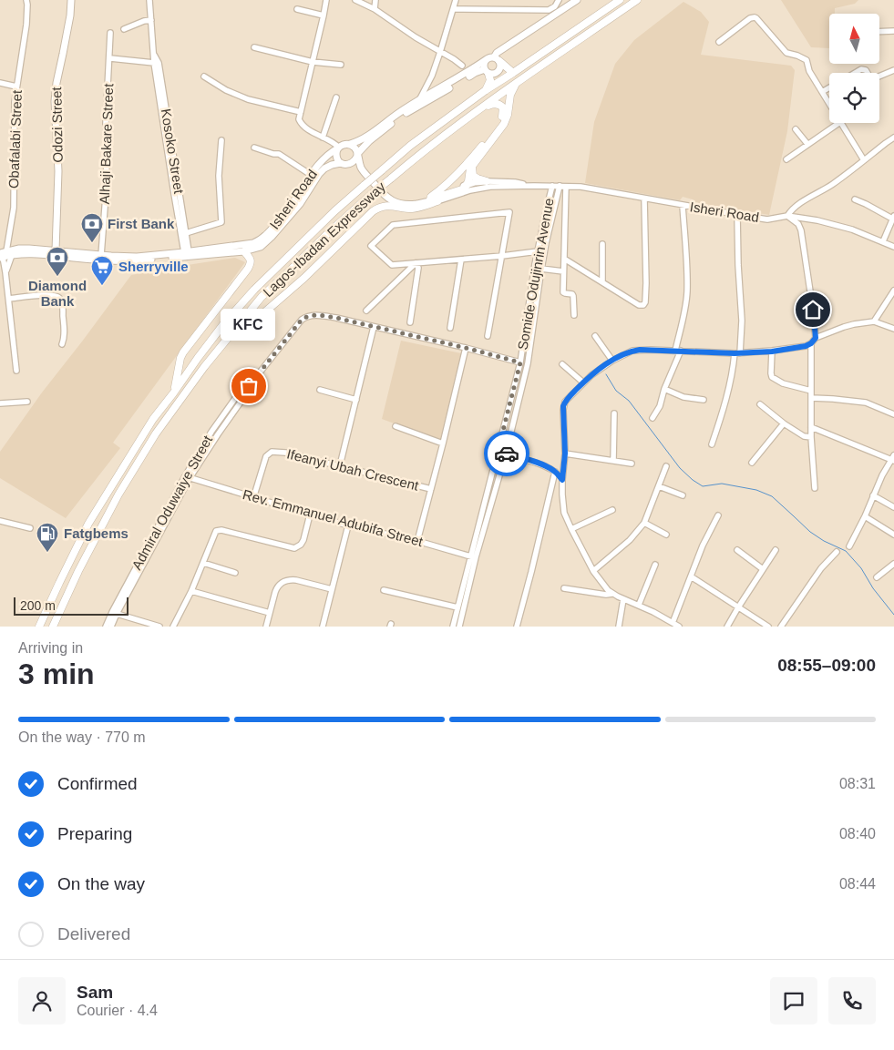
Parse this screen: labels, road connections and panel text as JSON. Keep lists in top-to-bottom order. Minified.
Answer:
{"streets":{"highway":["Lagos-Ibadan Expressway"],"main road":["Odozi Street","Isheri Road"],"street":["Obafalabi Street","Alhaji Bakare Street","Kosoko Street","Somide Odujinrin Avenue","Ifeanyi Ubah Crescent","Admiral Oduwaiye Street","Rev. Emmanuel Adubifa Street"]},"crossings":[["Odozi Street","Isheri Road"],["Obafalabi Street","Isheri Road"],["Alhaji Bakare Street","Isheri Road"],["Kosoko Street","Isheri Road"],["Isheri Road","Somide Odujinrin Avenue"],["Somide Odujinrin Avenue","Admiral Oduwaiye Street"],["Somide Odujinrin Avenue","Rev. Emmanuel Adubifa Street"],["Ifeanyi Ubah Crescent","Rev. Emmanuel Adubifa Street"],["Admiral Oduwaiye Street","Rev. Emmanuel Adubifa Street"]],"places":{"bank":["First Bank","Diamond Bank"],"supermarket":["Sherryville"],"other":["KFC"],"fuel station":["Fatgbems"]},"scale_bar":"200 m","north":"top","page":{"bubble":"KFC","scale":"200 m","heading":["3 min","Arriving in","08:55–09:00"],"panel":["Sam","Courier · 4.4"],"bar":"On the way · 770 m","list":[["Confirmed","08:31"],["Preparing","08:40"],["On the way","08:44"],"Delivered"]}}
